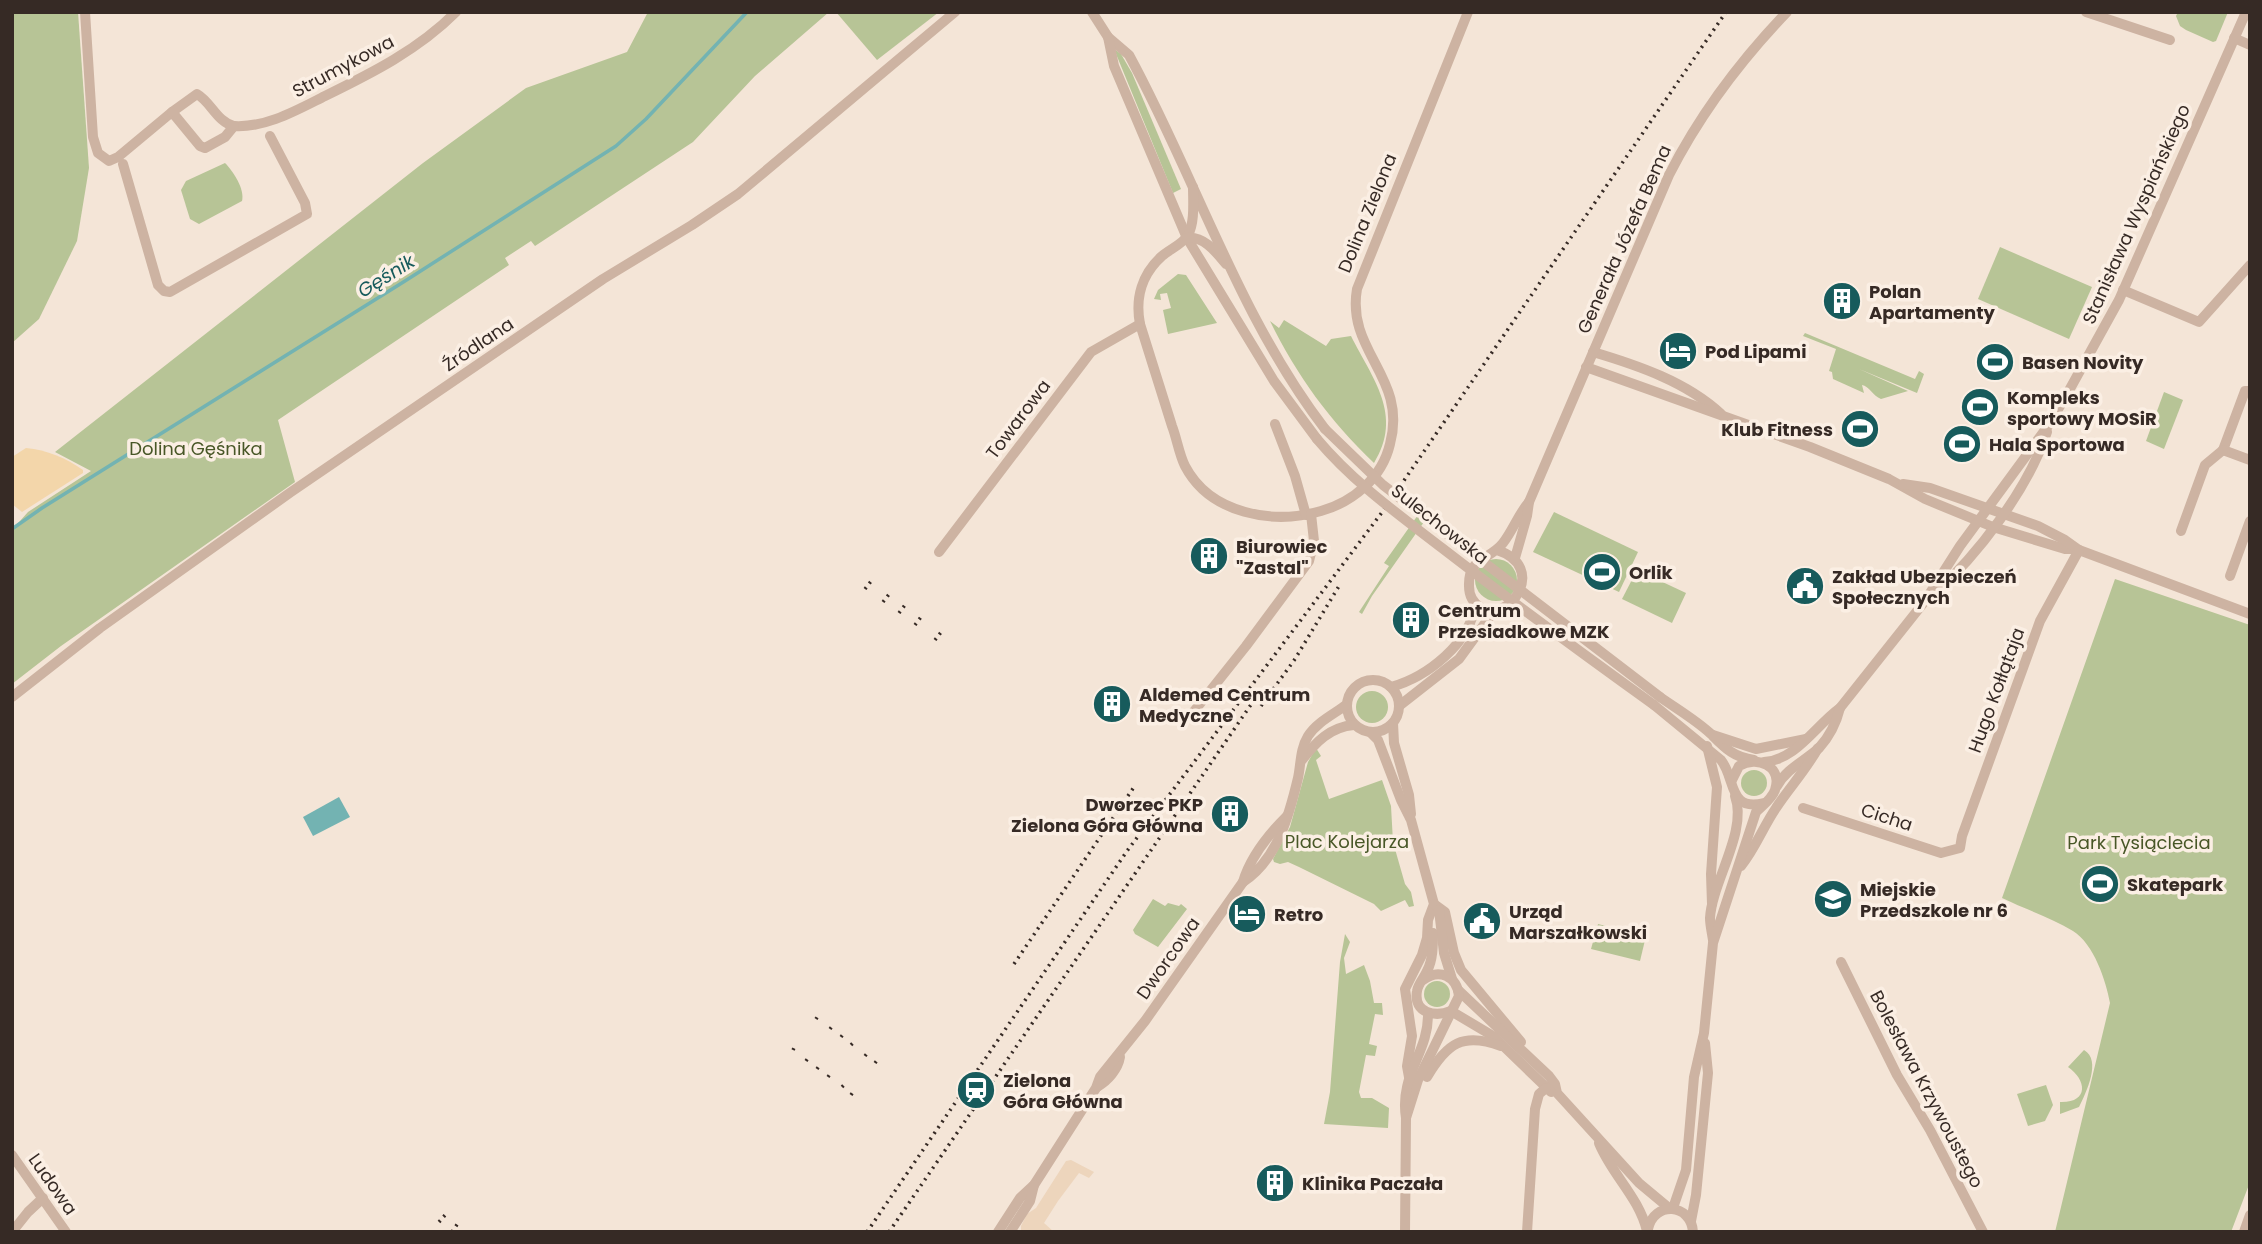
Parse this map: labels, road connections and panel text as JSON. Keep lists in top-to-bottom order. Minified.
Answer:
{"streets":{"street":["Strumykowa","Dolina Zielona","Stanisława Wyspiańskiego","Generała Józefa Bema","Źródlana","Towarowa","Sulechowska","Hugo Kołłątaja","Cicha","Dworcowa","Bolesława Krzywoustego","Ludowa"]},"crossings":[["Stanisława Wyspiańskiego","Sulechowska"],["Hugo Kołłątaja","Cicha"]],"water":["Gęśnik"],"parks":["Dolina Gęśnika","Plac Kolejarza","Park Tysiąclecia"],"places":{"building":["Polan Apartamenty","Biurowiec \"Zastal\"","Centrum Przesiadkowe MZK","Aldemed Centrum Medyczne","Dworzec PKP Zielona Góra Główna","Klinika Paczała"],"hotel":["Pod Lipami","Retro"],"sports":["Basen Novity","Kompleks sportowy MOSiR","Klub Fitness","Hala Sportowa","Orlik","Skatepark"],"public building":["Zakład Ubezpieczeń Społecznych","Urząd Marszałkowski"],"school or university":["Miejskie Przedszkole nr 6"],"station":["Zielona Góra Główna"]}}
